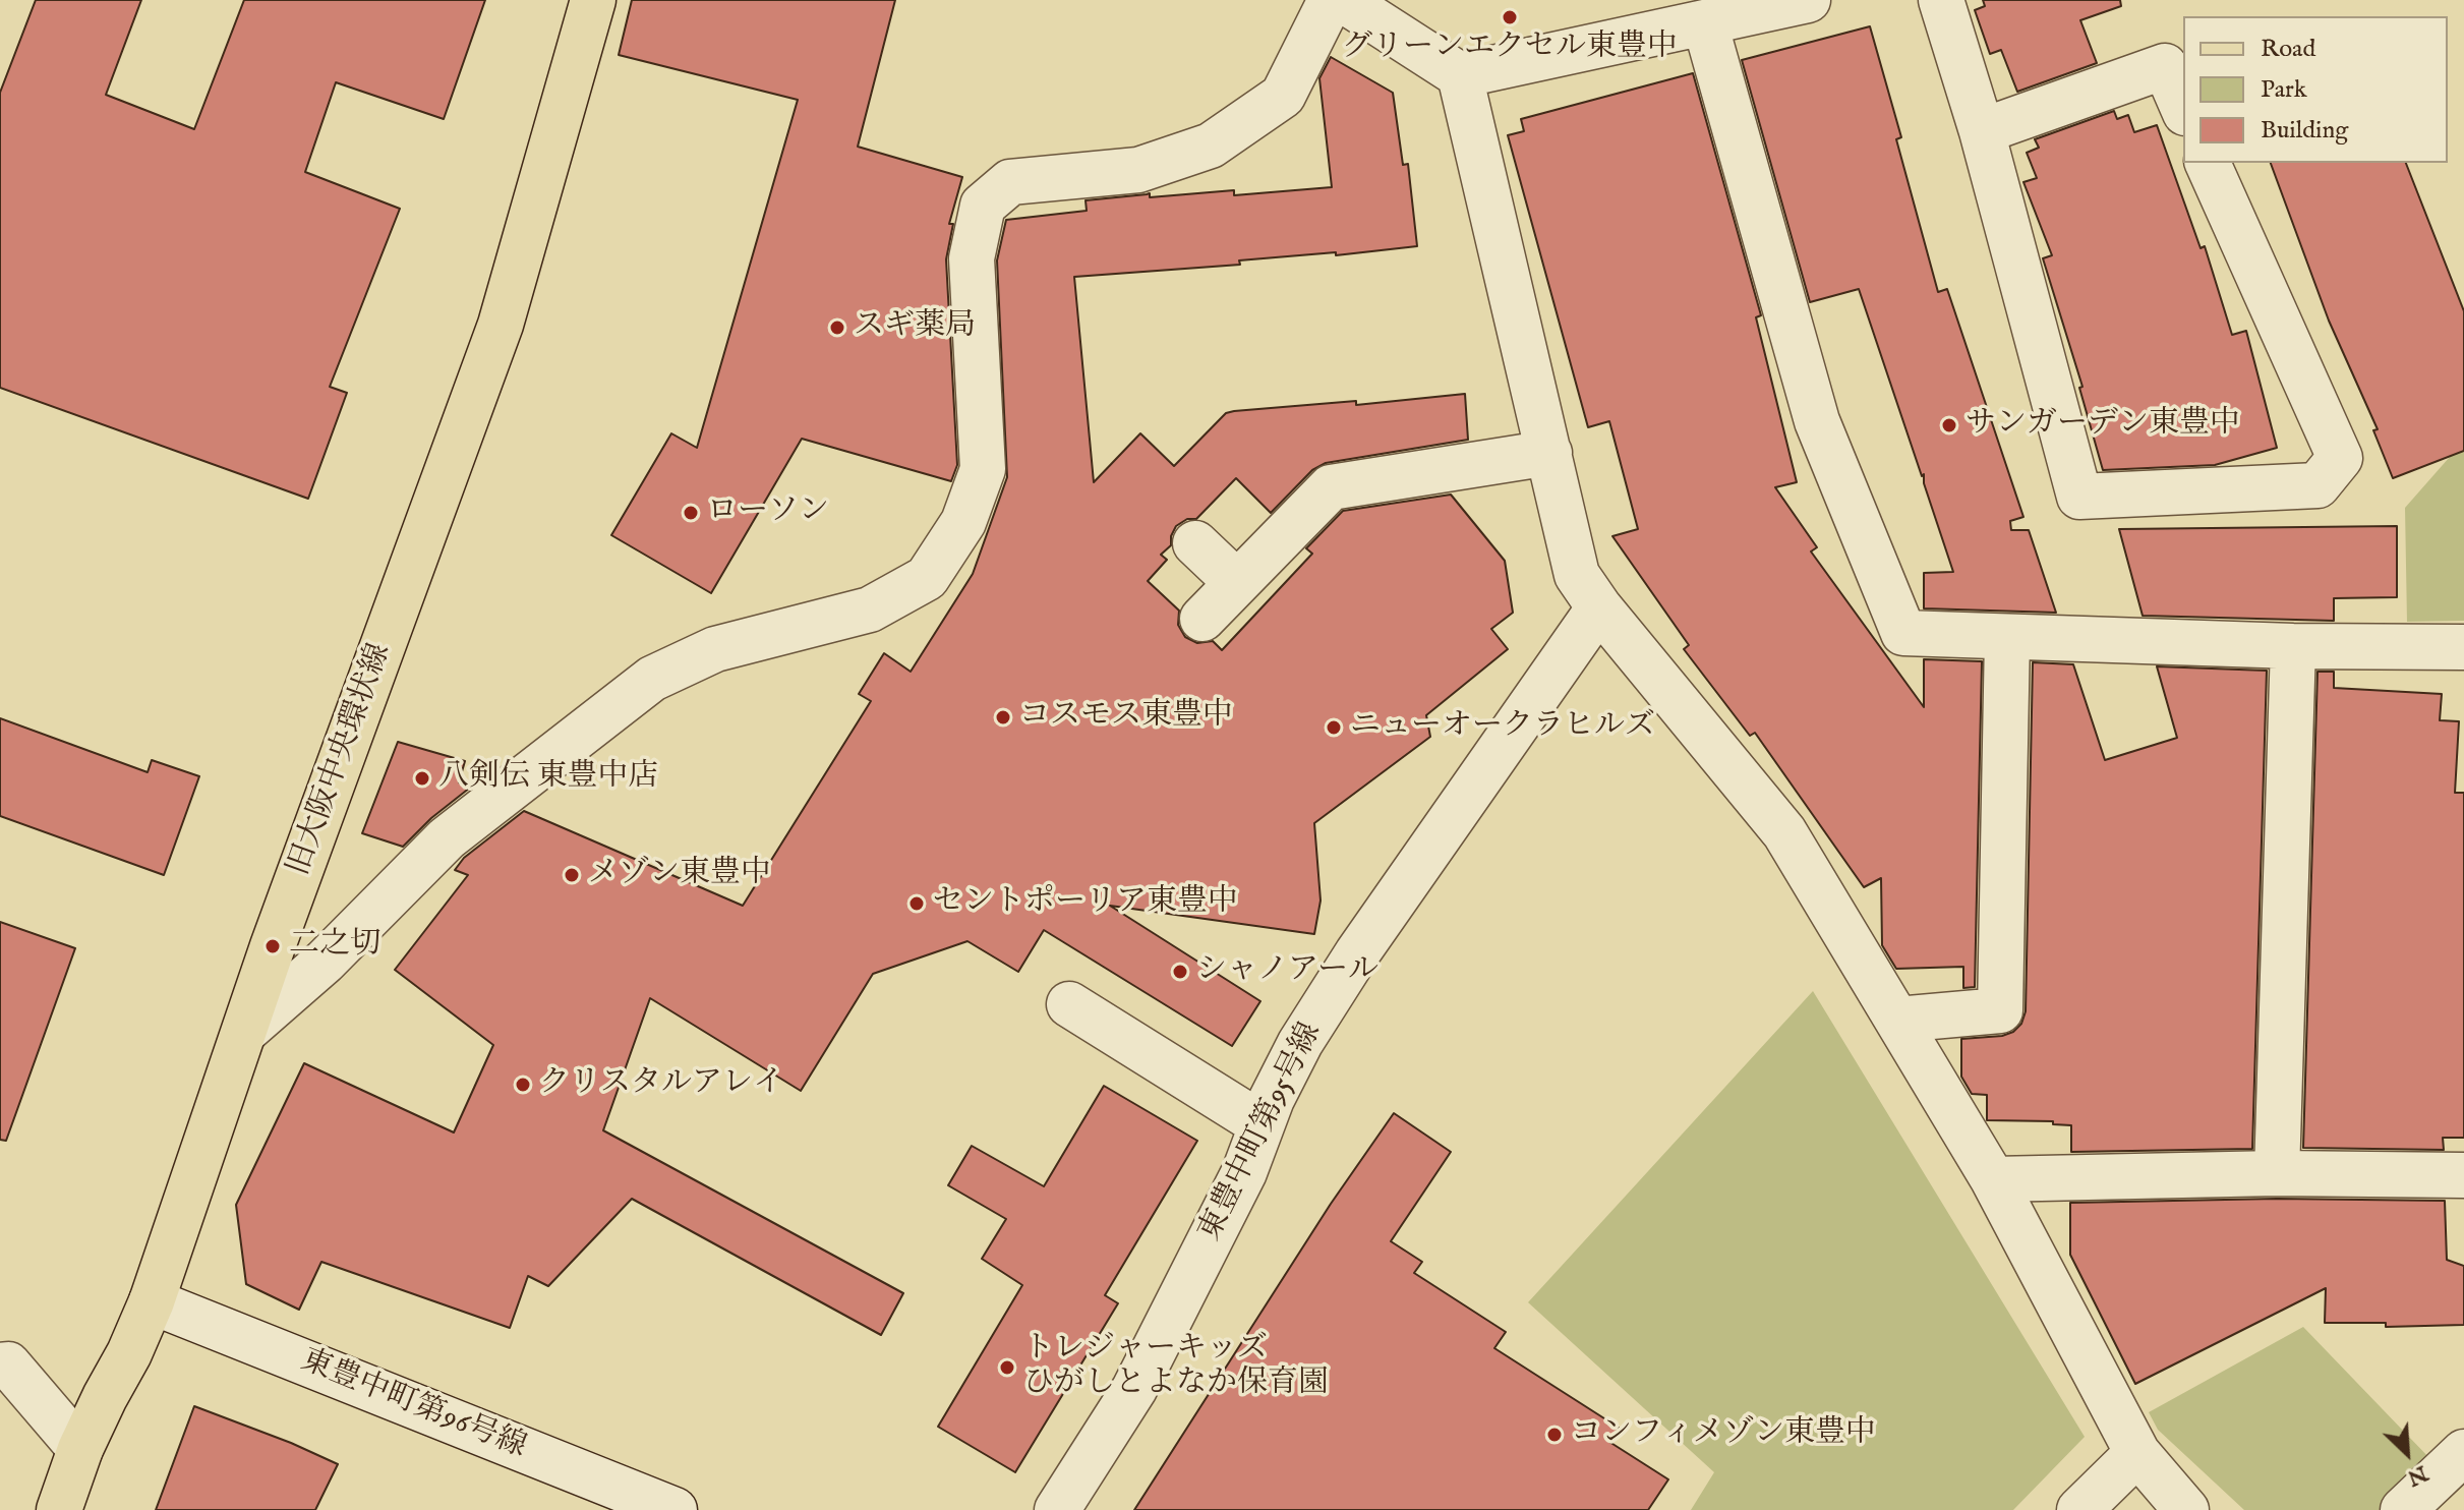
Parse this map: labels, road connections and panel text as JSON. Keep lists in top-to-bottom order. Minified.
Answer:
{"streets":{"main road":["旧大阪中央環状線"],"street":["東豊中町第95号線","東豊中町第96号線"]},"crossings":[["旧大阪中央環状線","東豊中町第96号線"]],"places":["グリーンエクセル東豊中","スギ薬局","サンガーデン東豊中","ローソン","コスモス東豊中","ニューオークラヒルズ","八剣伝 東豊中店","メゾン東豊中","セントポーリア東豊中","二之切","シャノアール","クリスタルアレイ","トレジャーキッズ ひがしとよなか保育園","コンフィメゾン東豊中"],"legend":["Road","Park","Building"],"north":"bottom right"}
